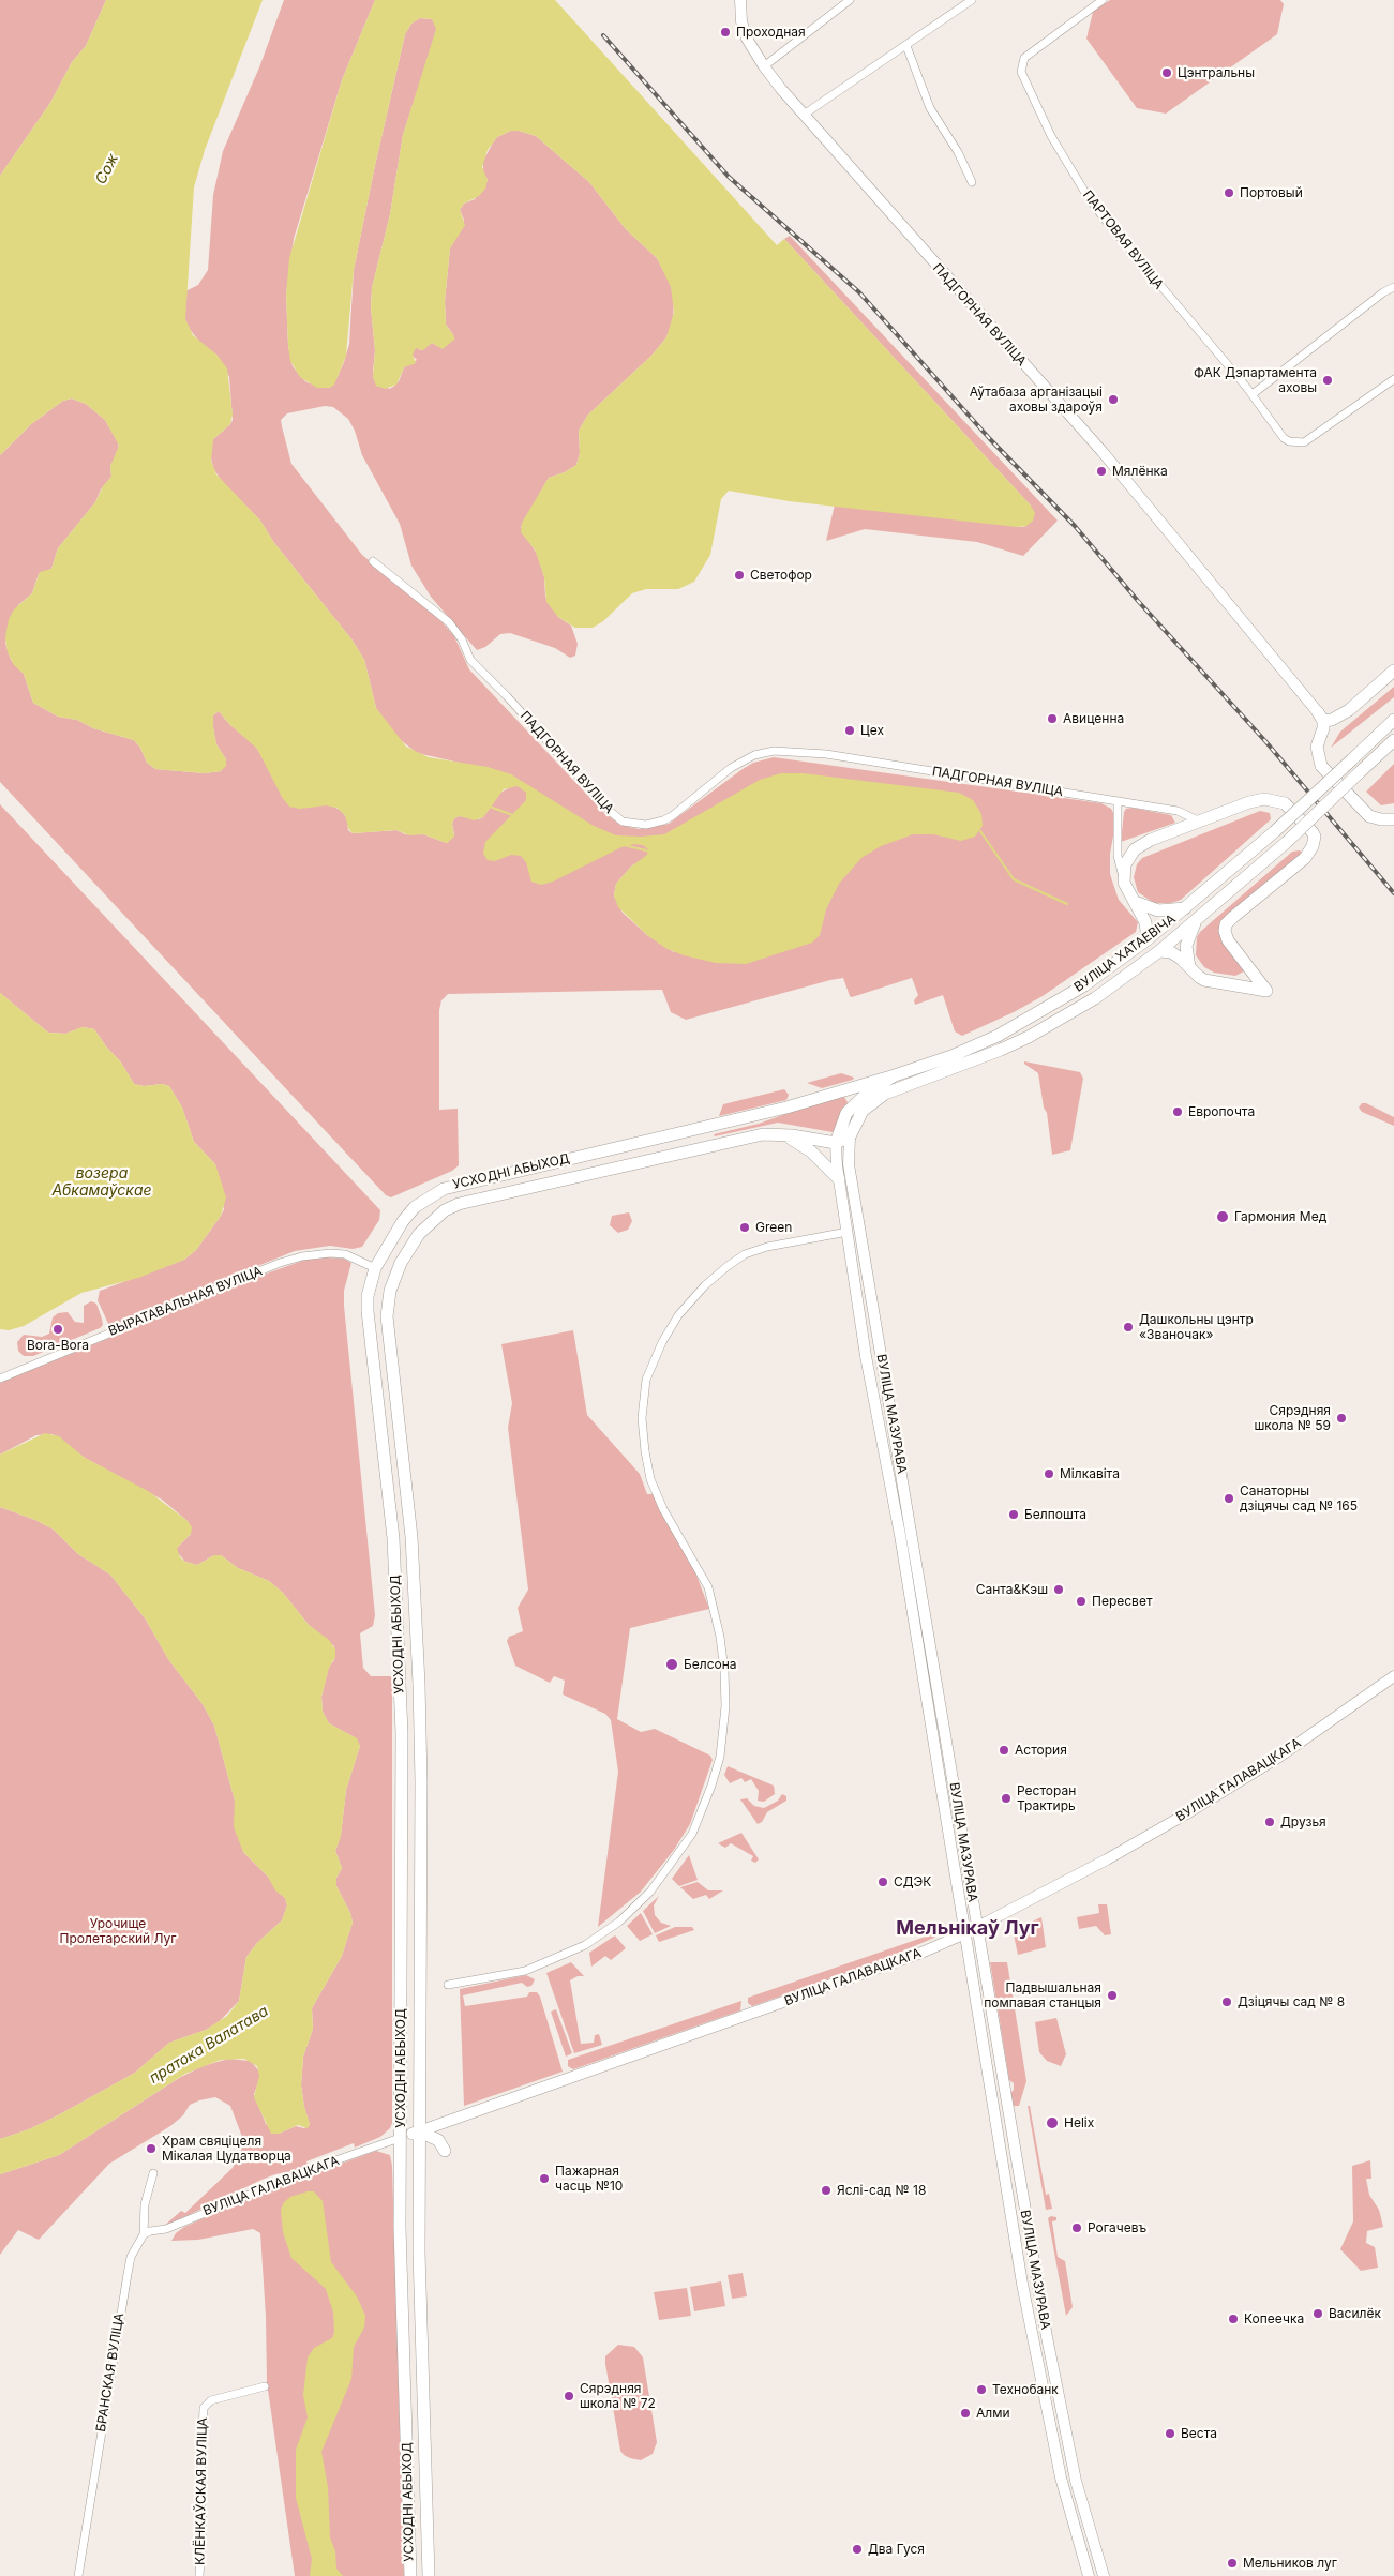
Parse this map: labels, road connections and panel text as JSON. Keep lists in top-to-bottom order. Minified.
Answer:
{"streets":{"main road":["ПАДГОРНАЯ ВУЛІЦА","ВУЛІЦА ХАТАЕВІЧА","УСХОДНІ АБЫХОД","ВУЛІЦА МАЗУРАВА","ВУЛІЦА ГАЛАВАЦКАГА"],"street":["ПАРТОВАЯ ВУЛІЦА","ВЫРАТАВАЛЬНАЯ ВУЛІЦА","БРАНСКАЯ ВУЛІЦА","КЛЁНКАЎСКАЯ ВУЛІЦА"]},"crossings":[["ВУЛІЦА ХАТАЕВІЧА","УСХОДНІ АБЫХОД"],["ВУЛІЦА ХАТАЕВІЧА","ВУЛІЦА МАЗУРАВА"],["УСХОДНІ АБЫХОД","ВЫРАТАВАЛЬНАЯ ВУЛІЦА"],["УСХОДНІ АБЫХОД","ВУЛІЦА МАЗУРАВА"],["УСХОДНІ АБЫХОД","ВУЛІЦА ГАЛАВАЦКАГА"],["ВУЛІЦА МАЗУРАВА","ВУЛІЦА ГАЛАВАЦКАГА"],["ВУЛІЦА ГАЛАВАЦКАГА","БРАНСКАЯ ВУЛІЦА"]],"districts":["Мельнікаў Луг"],"water":["Сож","возера Абкамаўскае","пратока Валатава"],"parks":["Урочище Пролетарский Луг"],"places":["Проходная","Цэнтральны","Портовый","ФАК Дэпартамента аховы","Аўтабаза арганізацыі аховы здароўя","Мялёнка","Светофор","Авиценна","Цех","Европочта","Гармония Мед","Green","Дашкольны цэнтр «Званочак»","Bora-Bora","Сярэдняя школа № 59","Мілкавіта","Санаторны дзіцячы сад № 165","Белпошта","Санта&Кэш","Пересвет","Белсона","Астория","Ресторан Трактирь","Друзья","СДЭК","Падвышальная помпавая станцыя","Дзіцячы сад № 8","Helix","Храм свяціцеля Мікалая Цудатворца","Пажарная часць №10","Яслі-сад № 18","Рогачевъ","Василёк","Копеечка","Технобанк","Сярэдняя школа № 72","Алми","Веста","Два Гуся","Мельников луг"]}
